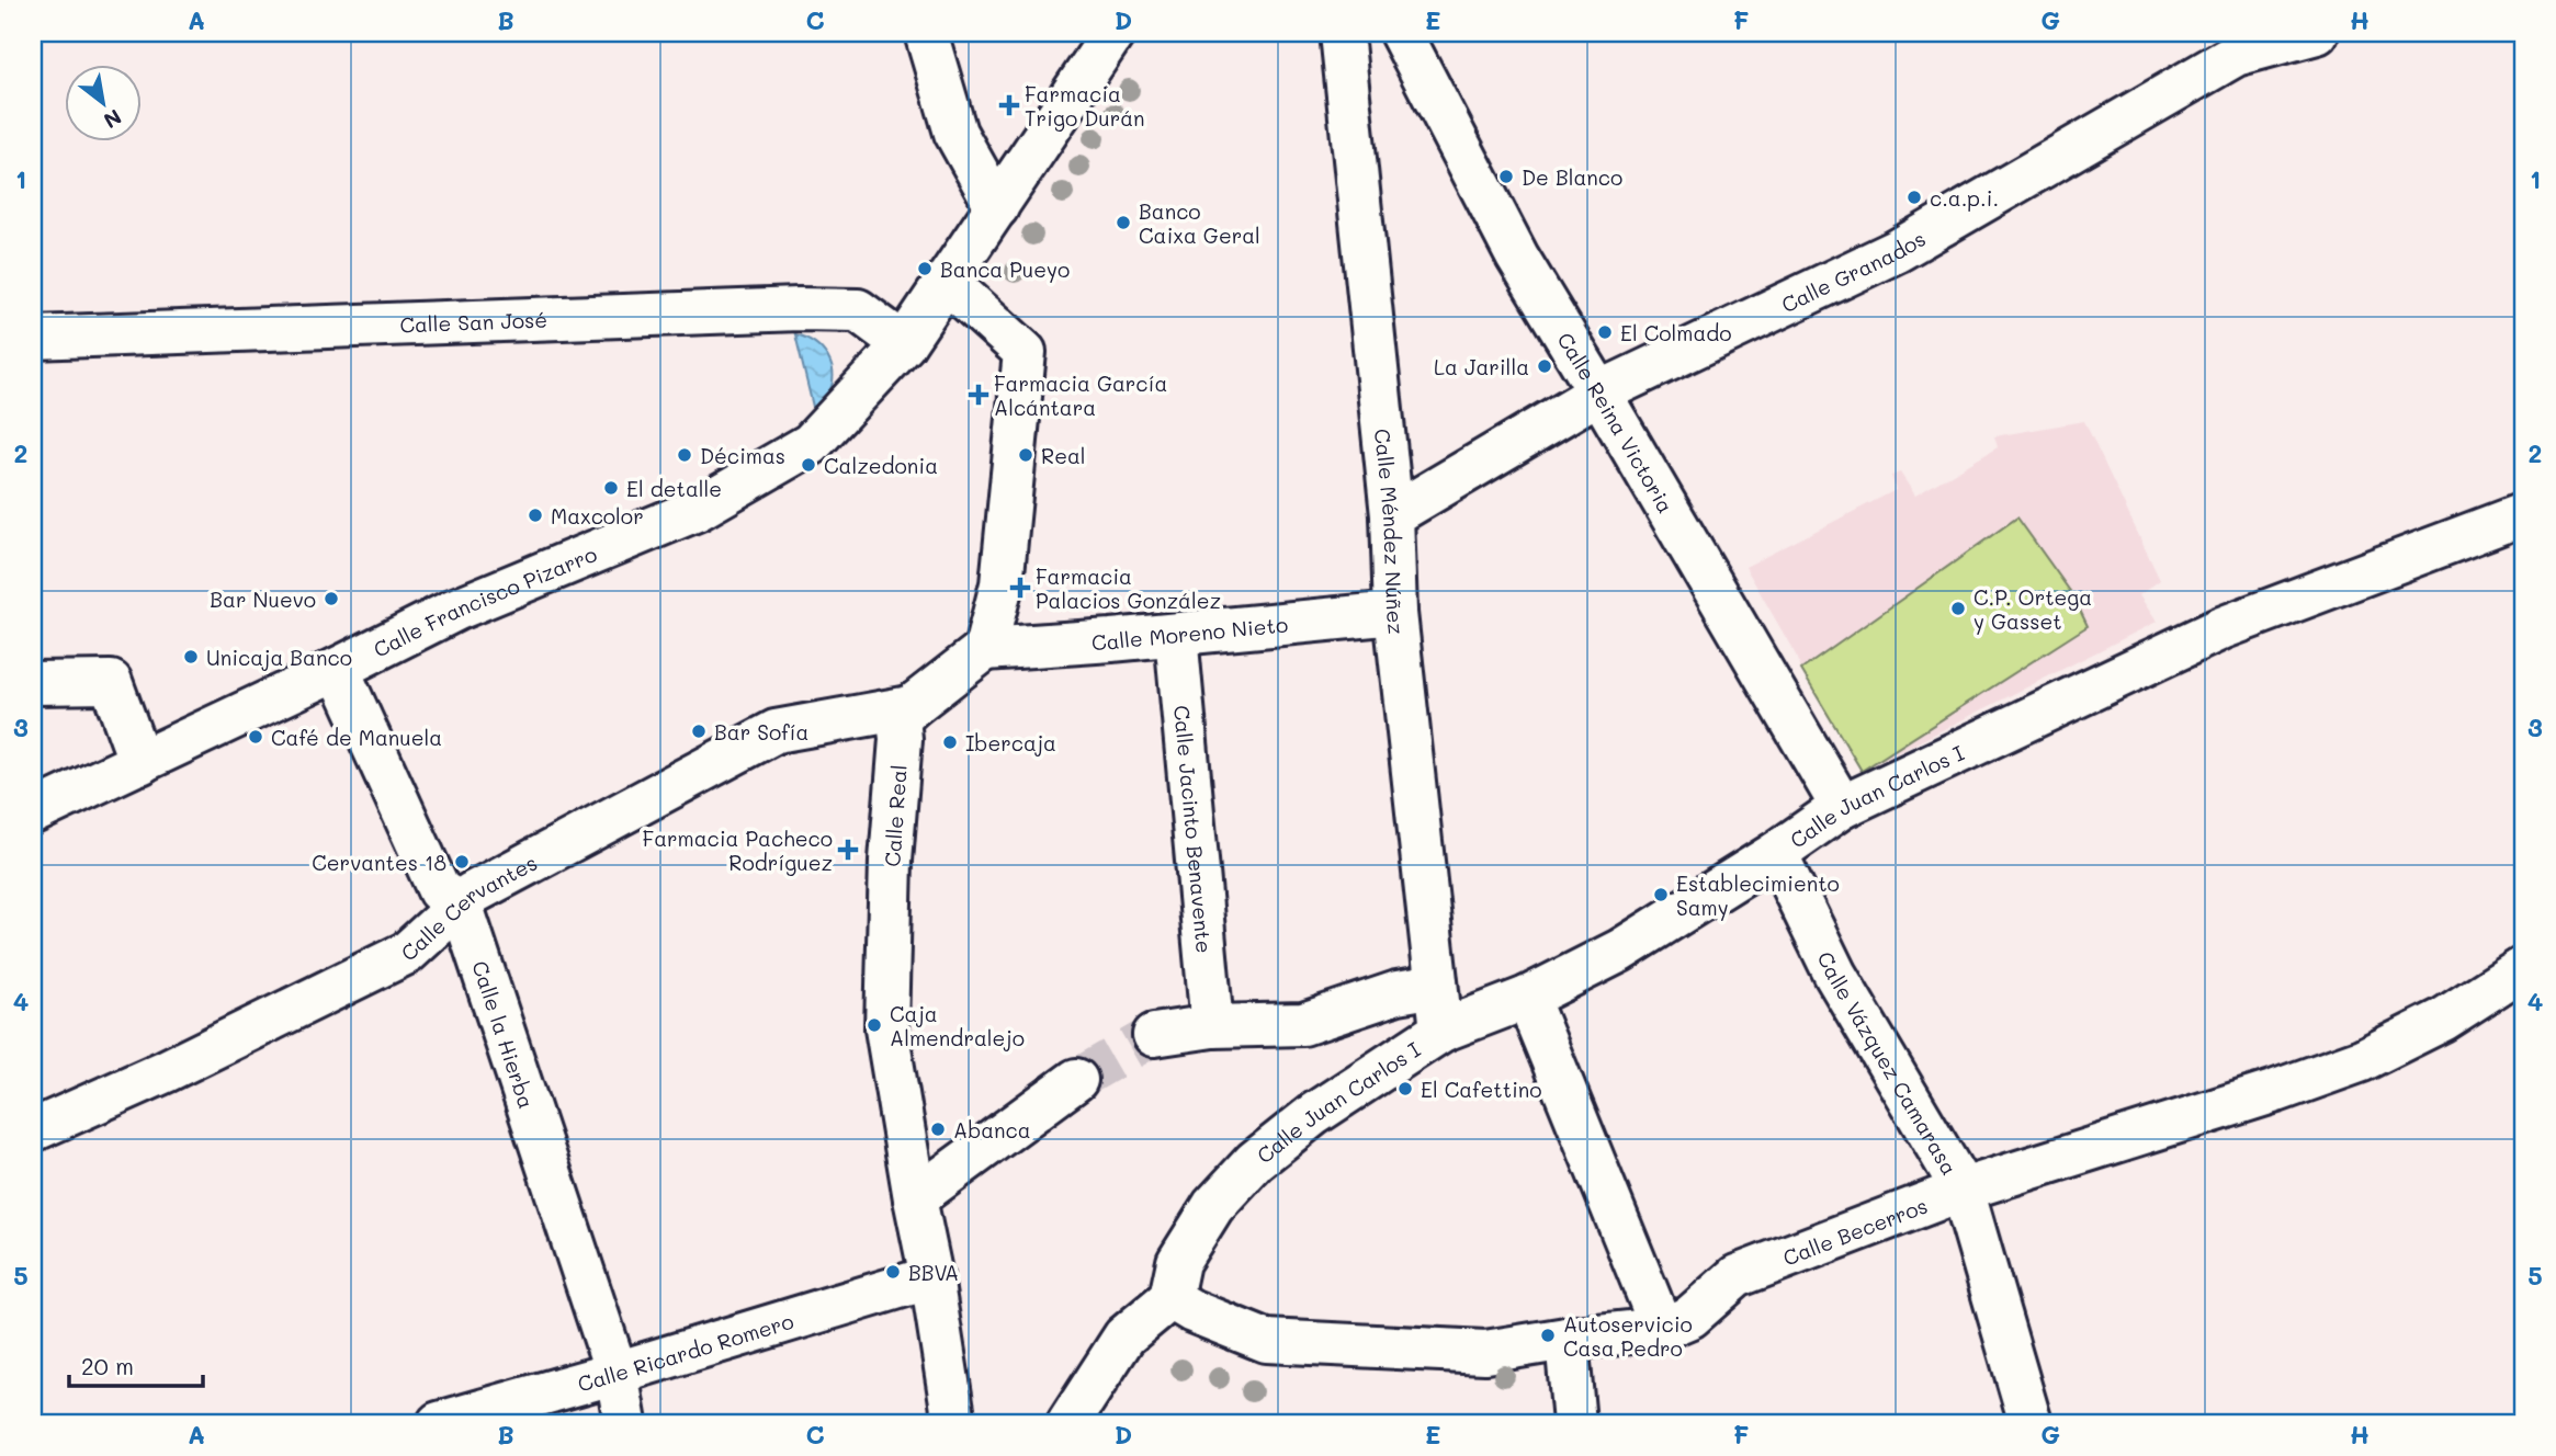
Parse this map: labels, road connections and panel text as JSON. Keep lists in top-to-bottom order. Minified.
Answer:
{"streets":{"street":["Calle Granados","Calle San José","Calle Reina Victoria","Calle Méndez Núñez","Calle Francisco Pizarro","Calle Moreno Nieto","Calle Juan Carlos I","Calle Real","Calle Jacinto Benavente","Calle Cervantes","Calle la Hierba","Calle Vázquez Camarasa","Calle Becerros","Calle Ricardo Romero"]},"crossings":[["Calle Granados","Calle Reina Victoria"],["Calle Granados","Calle Méndez Núñez"],["Calle San José","Calle Francisco Pizarro"],["Calle Reina Victoria","Calle Juan Carlos I"],["Calle Méndez Núñez","Calle Moreno Nieto"],["Calle Méndez Núñez","Calle Juan Carlos I"],["Calle Francisco Pizarro","Calle la Hierba"],["Calle Moreno Nieto","Calle Jacinto Benavente"],["Calle Juan Carlos I","Calle Vázquez Camarasa"],["Calle Juan Carlos I","Calle Becerros"],["Calle Real","Calle Cervantes"],["Calle Real","Calle Ricardo Romero"],["Calle Cervantes","Calle la Hierba"],["Calle la Hierba","Calle Ricardo Romero"],["Calle Vázquez Camarasa","Calle Becerros"]],"places":{"health":["Farmacia Trigo Durán","Farmacia García Alcántara","Farmacia Palacios González","Farmacia Pacheco Rodríguez"],"other":["De Blanco","c.a.p.i.","Banco Caixa Geral","Banca Pueyo","El Colmado","La Jarilla","Décimas","Real","Calzedonia","El detalle","Maxcolor","Bar Nuevo","C.P. Ortega y Gasset","Unicaja Banco","Bar Sofía","Café de Manuela","Ibercaja","Cervantes 18","Establecimiento Samy","Caja Almendralejo","El Cafettino","Abanca","BBVA","Autoservicio Casa Pedro"]},"scale_bar":"20 m","north":"bottom right","grid":{"columns":["A","B","C","D","E","F","G","H"],"rows":["1","2","3","4","5"]}}
